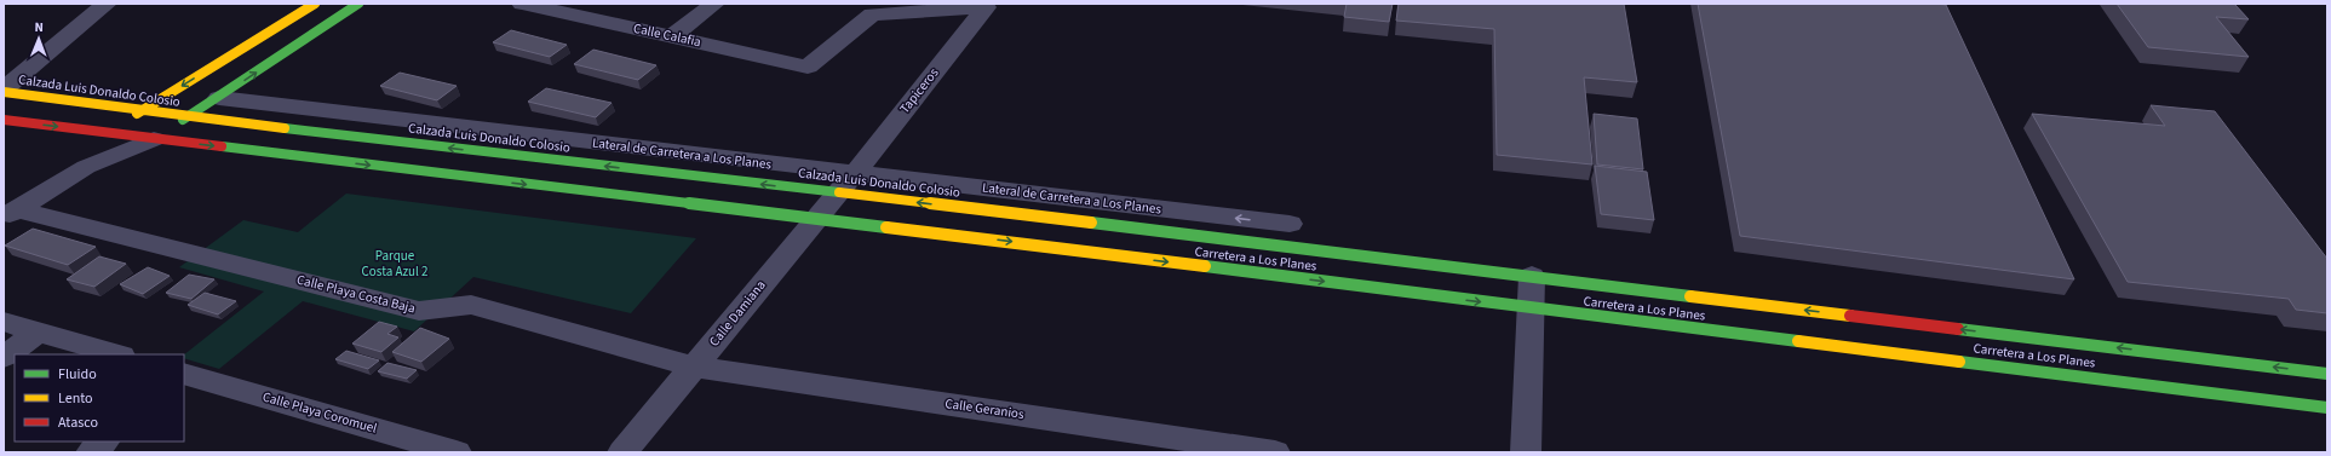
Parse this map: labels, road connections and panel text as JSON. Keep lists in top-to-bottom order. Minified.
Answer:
{"streets":{"main road":["Calzada Luis Donaldo Colosio","Carretera a Los Planes"],"street":["Calle Calafia","Tapiceros","Lateral de Carretera a Los Planes","Calle Playa Costa Baja","Calle Damiana","Calle Geranios","Calle Playa Coromuel"]},"crossings":[["Calle Calafia","Tapiceros"],["Calzada Luis Donaldo Colosio","Tapiceros"],["Calzada Luis Donaldo Colosio","Lateral de Carretera a Los Planes"],["Calzada Luis Donaldo Colosio","Carretera a Los Planes"],["Calzada Luis Donaldo Colosio","Calle Damiana"],["Tapiceros","Lateral de Carretera a Los Planes"],["Tapiceros","Calle Damiana"],["Lateral de Carretera a Los Planes","Calle Damiana"],["Carretera a Los Planes","Calle Damiana"],["Calle Playa Costa Baja","Calle Damiana"],["Calle Playa Costa Baja","Calle Geranios"],["Calle Damiana","Calle Geranios"]],"one_way":["Lateral de Carretera a Los Planes"],"parks":["Parque Costa Azul 2"],"legend":["Fluido","Lento","Atasco"],"north":"top"}
